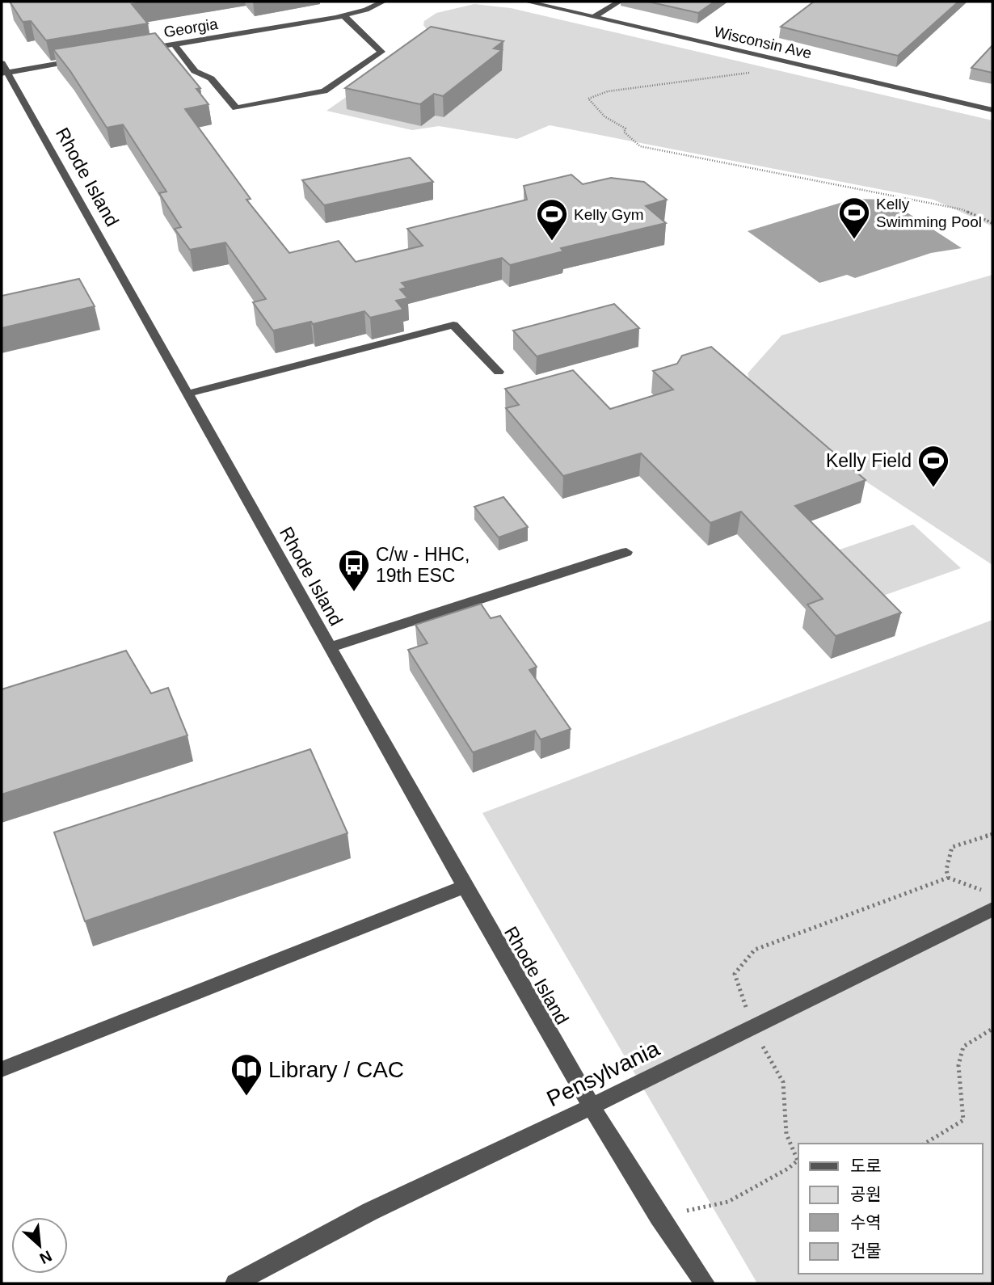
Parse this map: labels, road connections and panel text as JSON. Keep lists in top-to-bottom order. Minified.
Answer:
{"streets":{"street":["Georgia","Wisconsin Ave","Rhode Island","Pensylvania"]},"crossings":[["Rhode Island","Pensylvania"]],"places":{"sports":["Kelly Swimming Pool","Kelly Gym","Kelly Field"],"bus stop":["C/w - HHC, 19th ESC"],"library":["Library / CAC"]},"legend":["도로","공원","수역","건물"],"north":"bottom right"}
